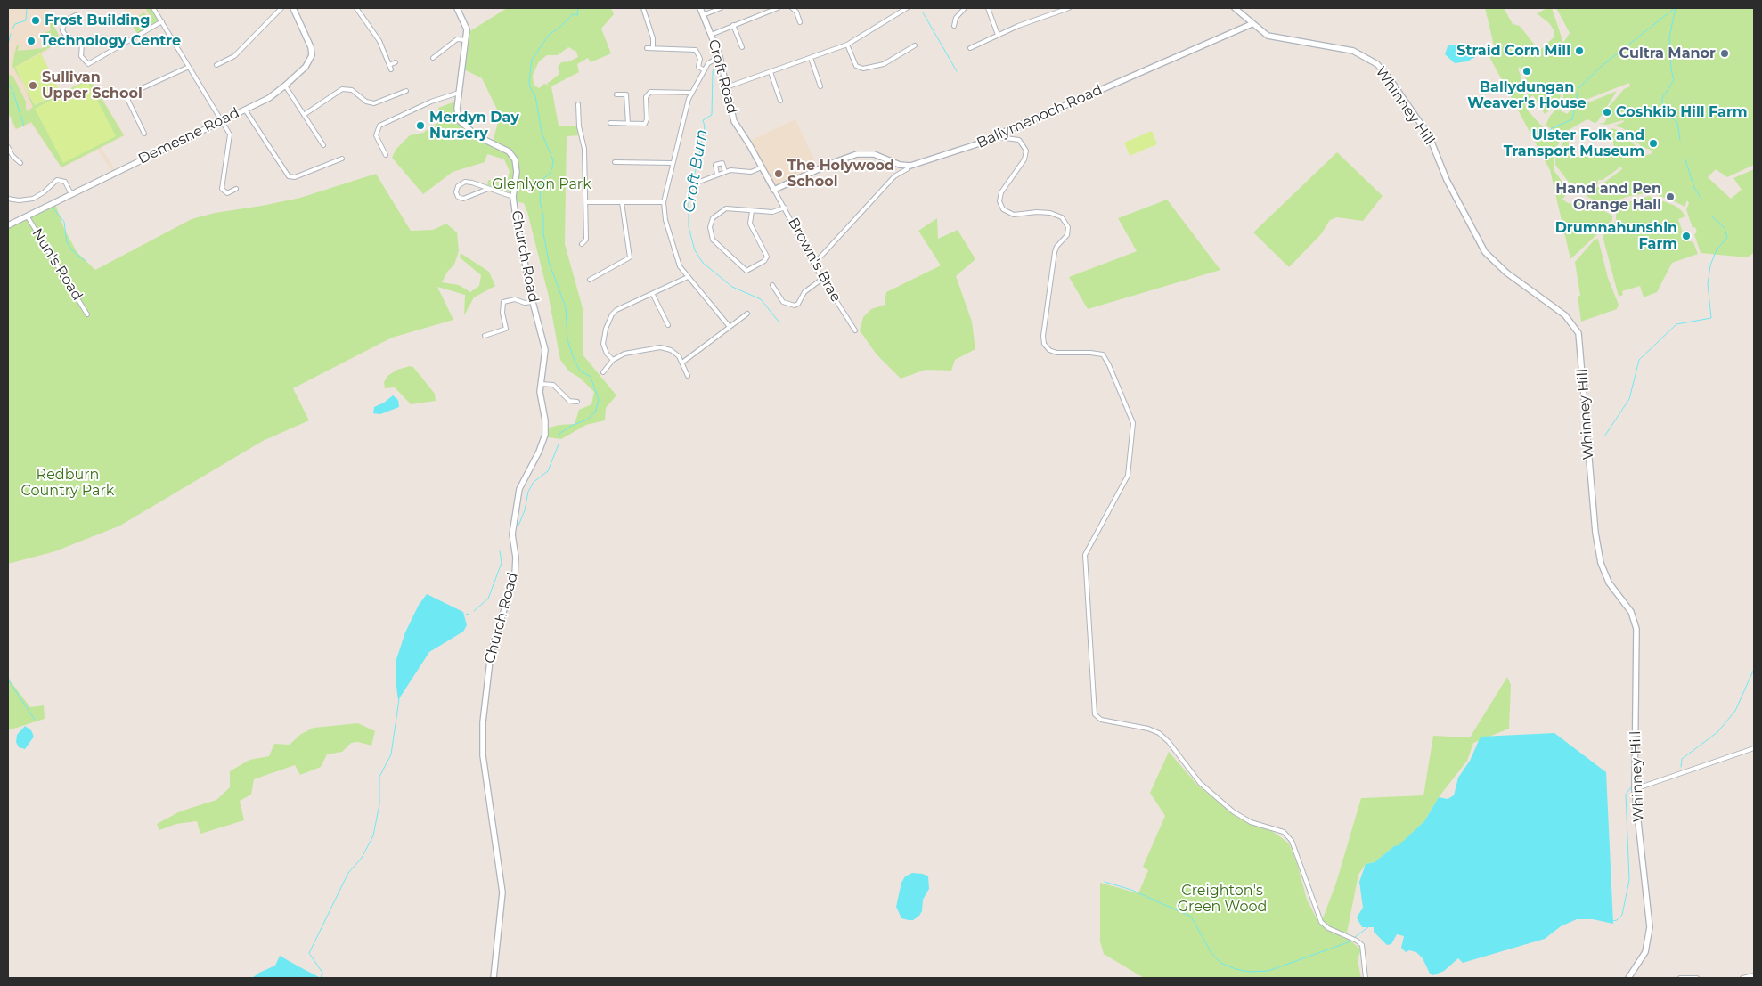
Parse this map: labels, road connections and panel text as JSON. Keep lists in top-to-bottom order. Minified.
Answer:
{"streets":{"street":["Croft Road","Whinney Hill","Ballymenoch Road","Demesne Road","Church Road","Brown's Brae","Nun's Road"]},"crossings":[["Croft Road","Brown's Brae"],["Whinney Hill","Ballymenoch Road"],["Demesne Road","Nun's Road"]],"water":["Croft Burn"],"parks":["Glenlyon Park","Redburn Country Park","Creighton's Green Wood"],"places":["Frost Building","Technology Centre","Straid Corn Mill","Cultra Manor","Ballydungan Weaver's House","Sullivan Upper School","Coshkib Hill Farm","Merdyn Day Nursery","Ulster Folk and Transport Museum","The Holywood School","Hand and Pen Orange Hall","Drumnahunshin Farm"]}
